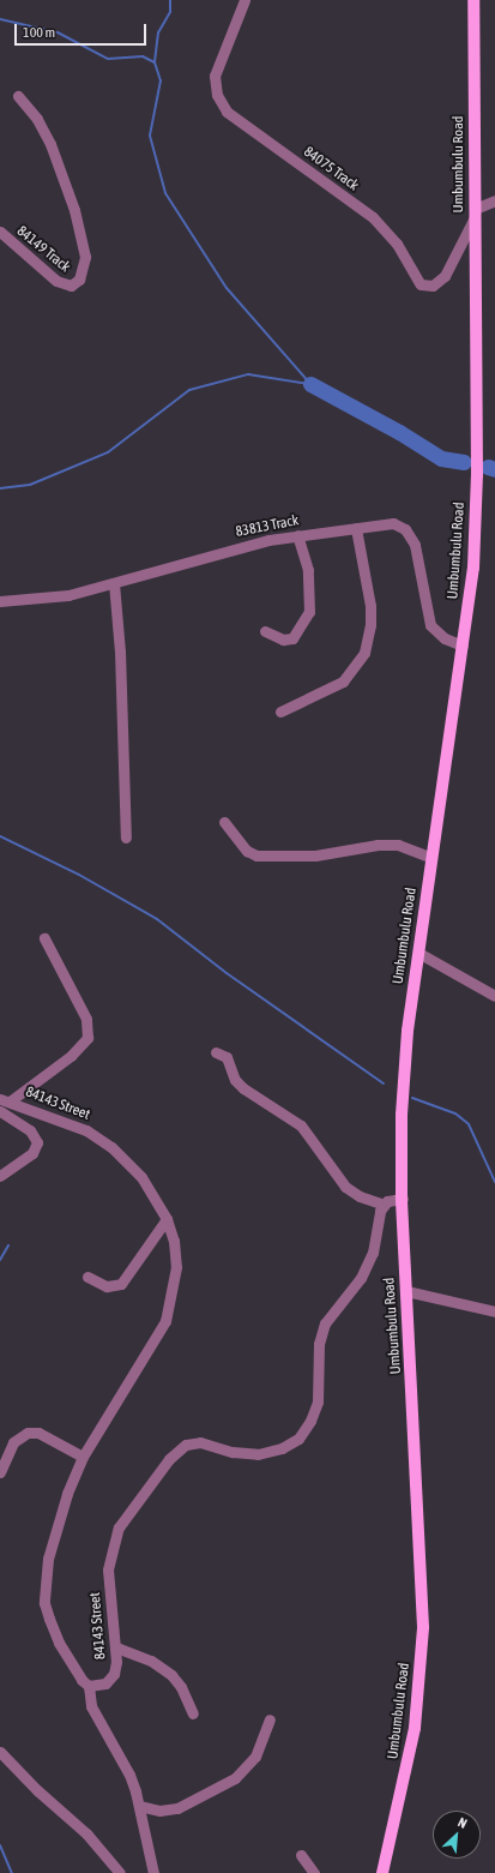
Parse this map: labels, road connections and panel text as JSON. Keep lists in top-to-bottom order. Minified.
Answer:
{"streets":{"main road":["Umbumbulu Road"],"street":["84075 Track","84149 Track","83813 Track","84143 Street"]},"crossings":[["Umbumbulu Road","84075 Track"],["Umbumbulu Road","83813 Track"]],"scale_bar":"100 m","north":"top right"}
